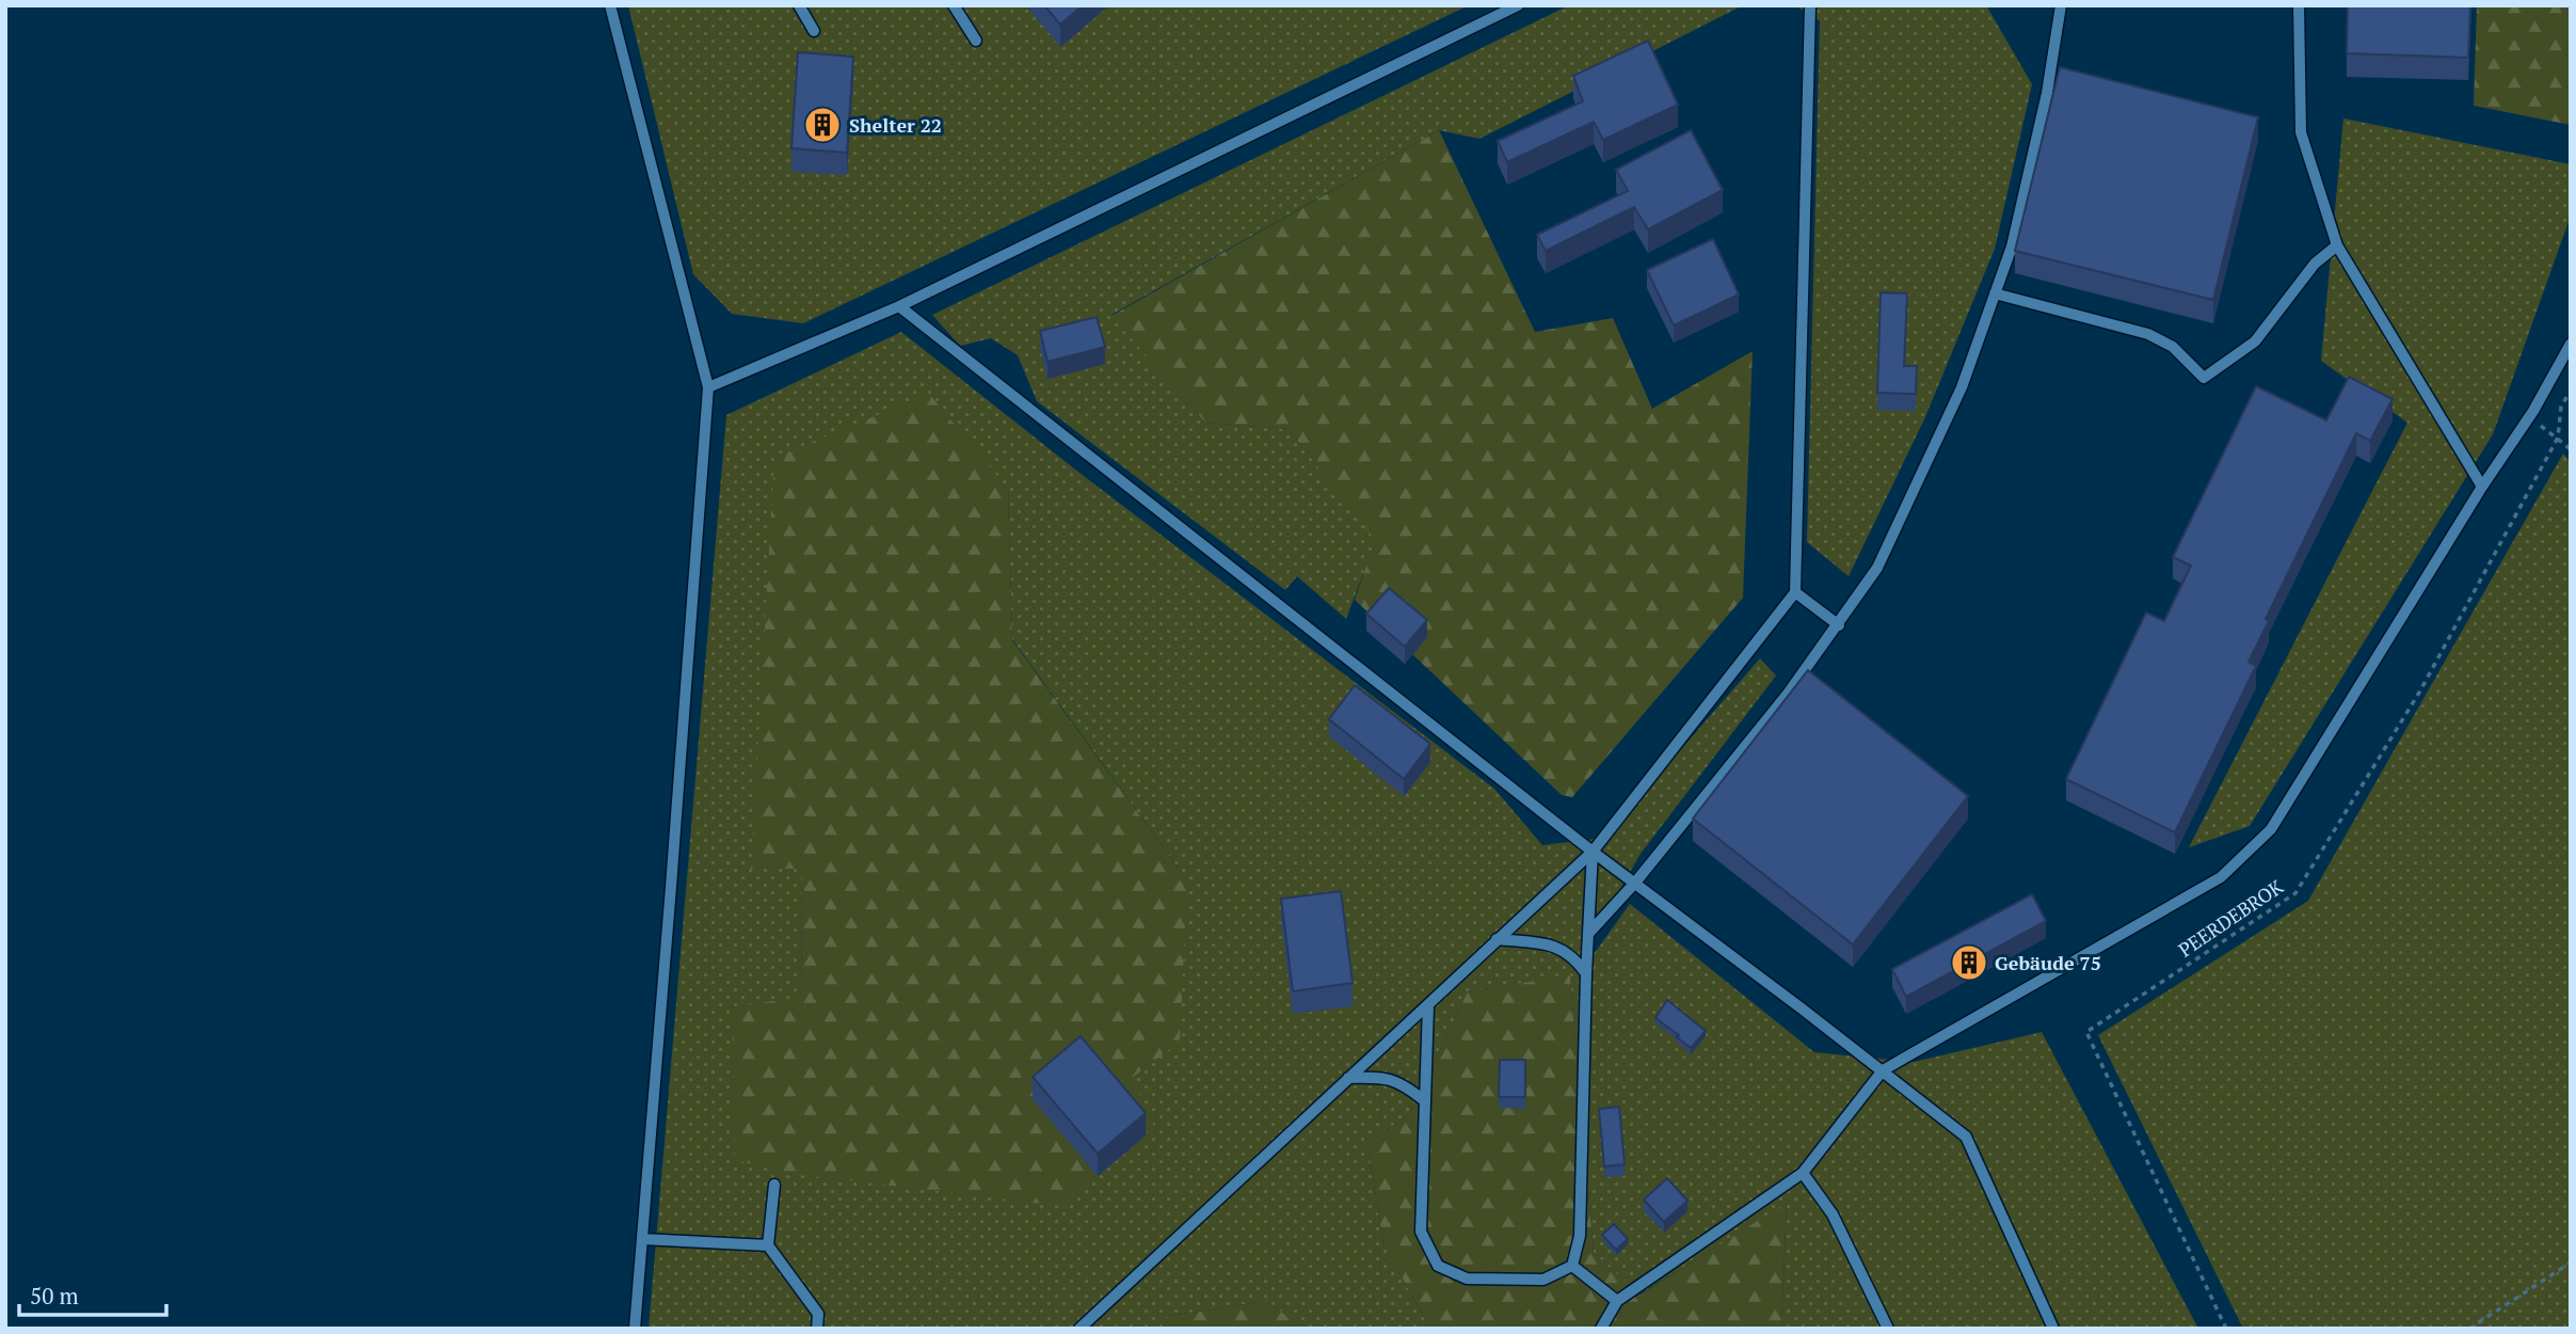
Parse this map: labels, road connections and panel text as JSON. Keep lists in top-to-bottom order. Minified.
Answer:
{"streets":{"path":["PEERDEBROK"]},"places":{"building":["Shelter 22","Gebäude 75"]},"scale_bar":"50 m"}
